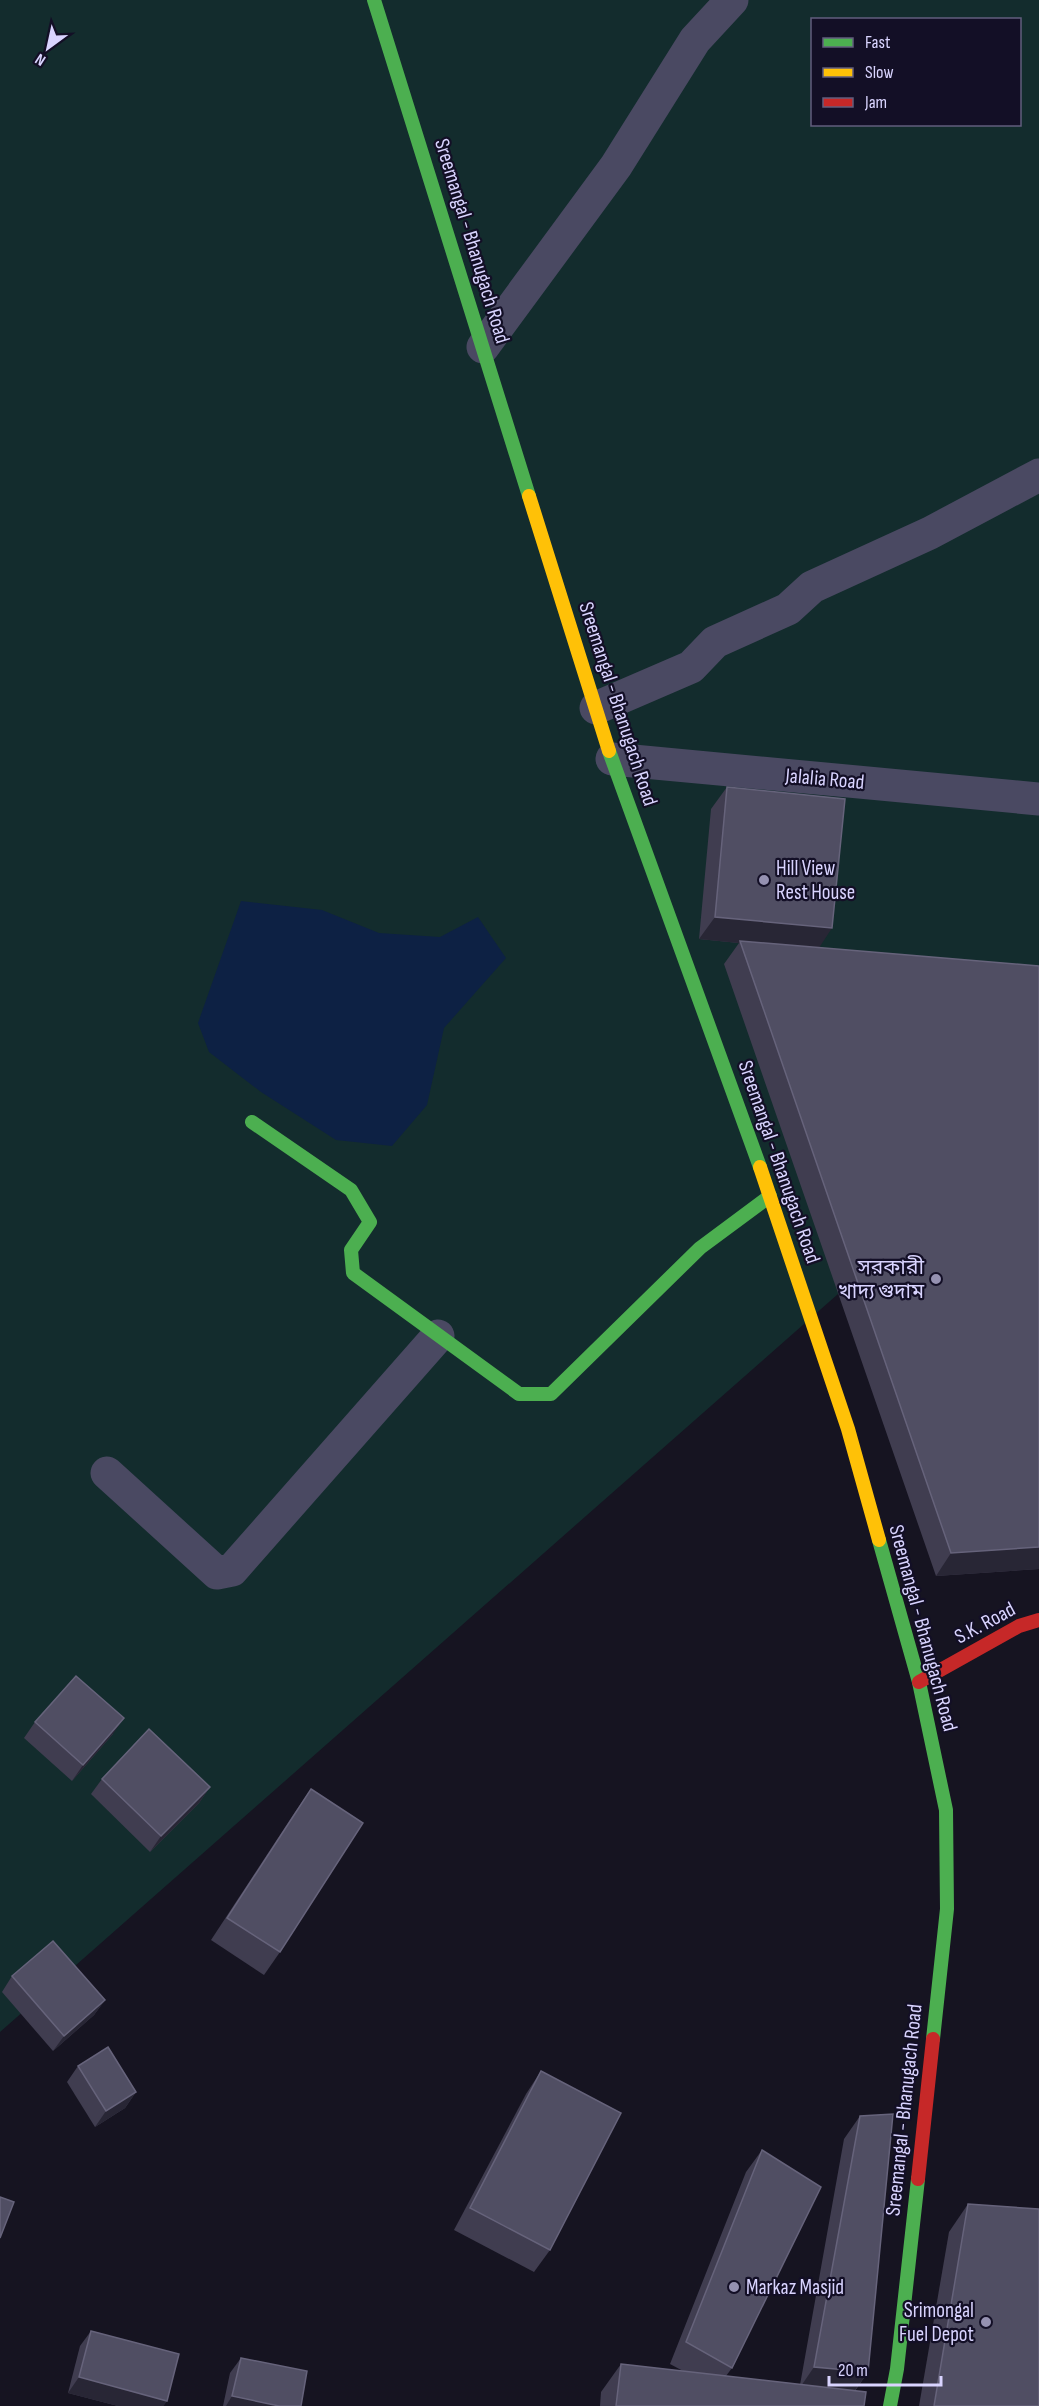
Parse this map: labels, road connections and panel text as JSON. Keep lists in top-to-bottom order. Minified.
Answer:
{"streets":{"main road":["Sreemangal - Bhanugach Road","S.K. Road"],"street":["Jalalia Road"]},"crossings":[["Sreemangal - Bhanugach Road","Jalalia Road"],["Sreemangal - Bhanugach Road","S.K. Road"]],"places":["Hill View Rest House","সরকারী খাদ্য গুদাম","Markaz Masjid","Srimongal Fuel Depot"],"legend":["Fast","Slow","Jam"],"scale_bar":"20 m","north":"bottom left"}
